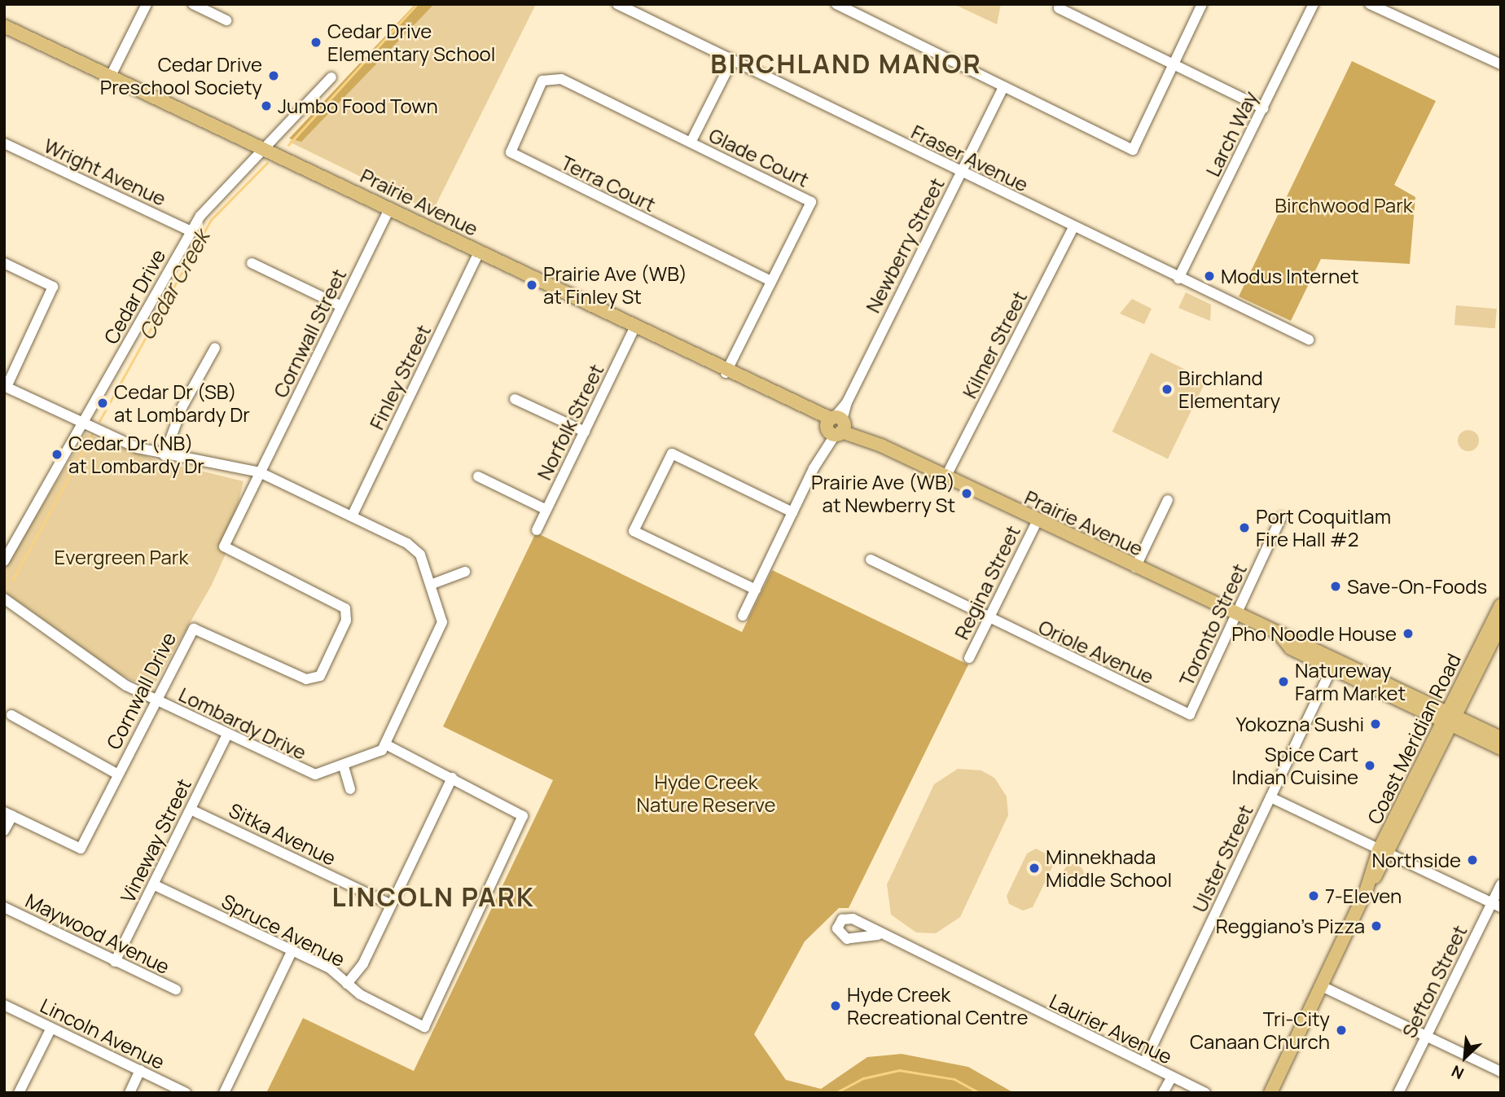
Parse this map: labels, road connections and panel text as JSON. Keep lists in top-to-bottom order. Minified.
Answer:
{"streets":{"main road":["Prairie Avenue","Coast Meridian Road"],"street":["Larch Way","Glade Court","Fraser Avenue","Wright Avenue","Terra Court","Newberry Street","Cedar Drive","Cornwall Street","Kilmer Street","Finley Street","Norfolk Street","Regina Street","Toronto Street","Oriole Avenue","Cornwall Drive","Lombardy Drive","Sitka Avenue","Vineway Street","Ulster Street","Spruce Avenue","Maywood Avenue","Sefton Street","Laurier Avenue","Lincoln Avenue"]},"crossings":[["Larch Way","Fraser Avenue"],["Glade Court","Terra Court"],["Glade Court","Prairie Avenue"],["Fraser Avenue","Newberry Street"],["Fraser Avenue","Kilmer Street"],["Wright Avenue","Cedar Drive"],["Prairie Avenue","Newberry Street"],["Prairie Avenue","Cedar Drive"],["Prairie Avenue","Cornwall Street"],["Prairie Avenue","Kilmer Street"],["Prairie Avenue","Finley Street"],["Prairie Avenue","Norfolk Street"],["Prairie Avenue","Regina Street"],["Prairie Avenue","Toronto Street"],["Prairie Avenue","Coast Meridian Road"],["Prairie Avenue","Ulster Street"],["Cornwall Street","Cornwall Drive"],["Regina Street","Oriole Avenue"],["Toronto Street","Oriole Avenue"],["Cornwall Drive","Lombardy Drive"],["Lombardy Drive","Vineway Street"],["Sitka Avenue","Vineway Street"],["Vineway Street","Spruce Avenue"],["Vineway Street","Maywood Avenue"],["Ulster Street","Laurier Avenue"]],"districts":["BIRCHLAND MANOR","LINCOLN PARK"],"water":["Cedar Creek"],"parks":["Birchwood Park","Evergreen Park","Hyde Creek Nature Reserve"],"places":["Cedar Drive Elementary School","Cedar Drive Preschool Society","Jumbo Food Town","Modus Internet","Prairie Ave (WB) at Finley St","Birchland Elementary","Cedar Dr (SB) at Lombardy Dr","Cedar Dr (NB) at Lombardy Dr","Prairie Ave (WB) at Newberry St","Port Coquitlam Fire Hall #2","Save-On-Foods","Pho Noodle House","Natureway Farm Market","Yokozna Sushi","Spice Cart Indian Cuisine","Northside","Minnekhada Middle School","7-Eleven","Reggiano's Pizza","Hyde Creek Recreational Centre","Tri-City Canaan Church"],"north":"bottom left"}
